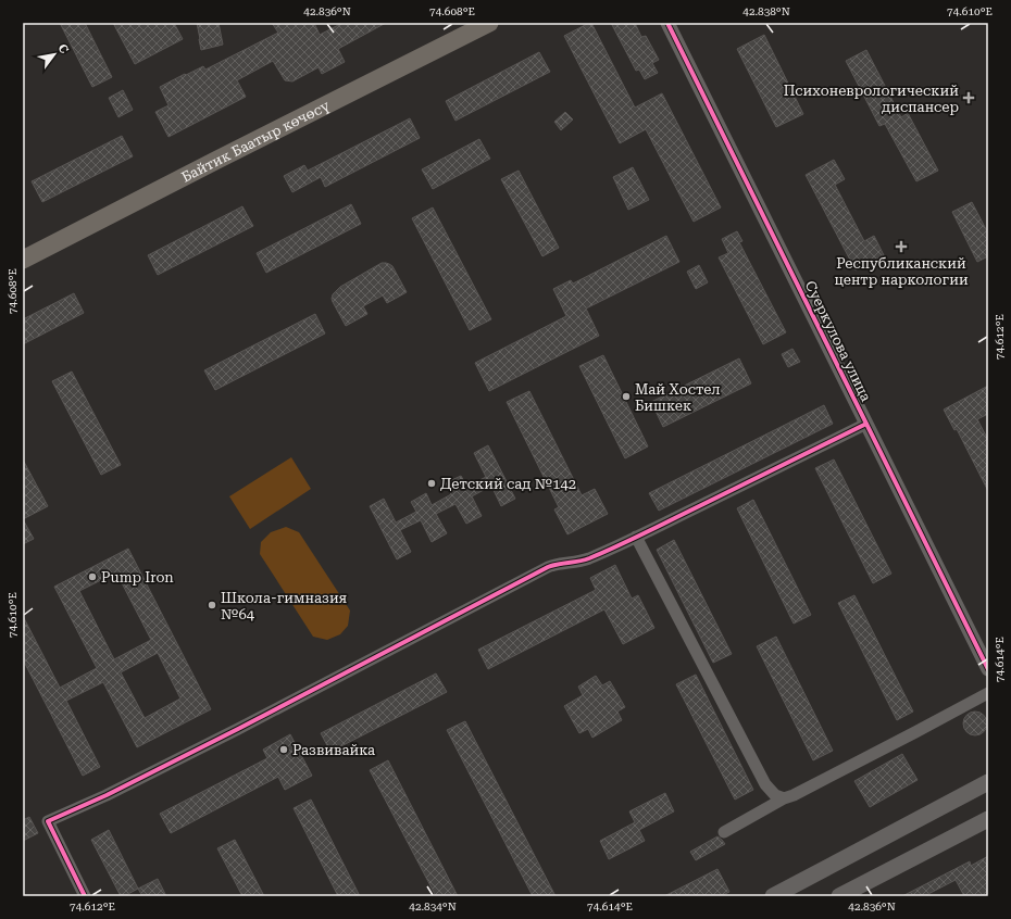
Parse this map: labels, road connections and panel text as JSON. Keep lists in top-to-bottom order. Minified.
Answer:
{"streets":{"main road":["Байтик Баатыр көчөсү"],"street":["Суеркулова улица"]},"places":{"health":["Психоневрологический диспансер","Республиканский центр наркологии"],"other":["Май Хостел Бишкек","Детский сад №142","Pump Iron","Школа-гимназия №64","Развивайка"]},"north":"top right","coordinates":["42.836°N","74.608°E","42.838°N","74.610°E","74.612°E","74.614°E","42.834°N"]}
